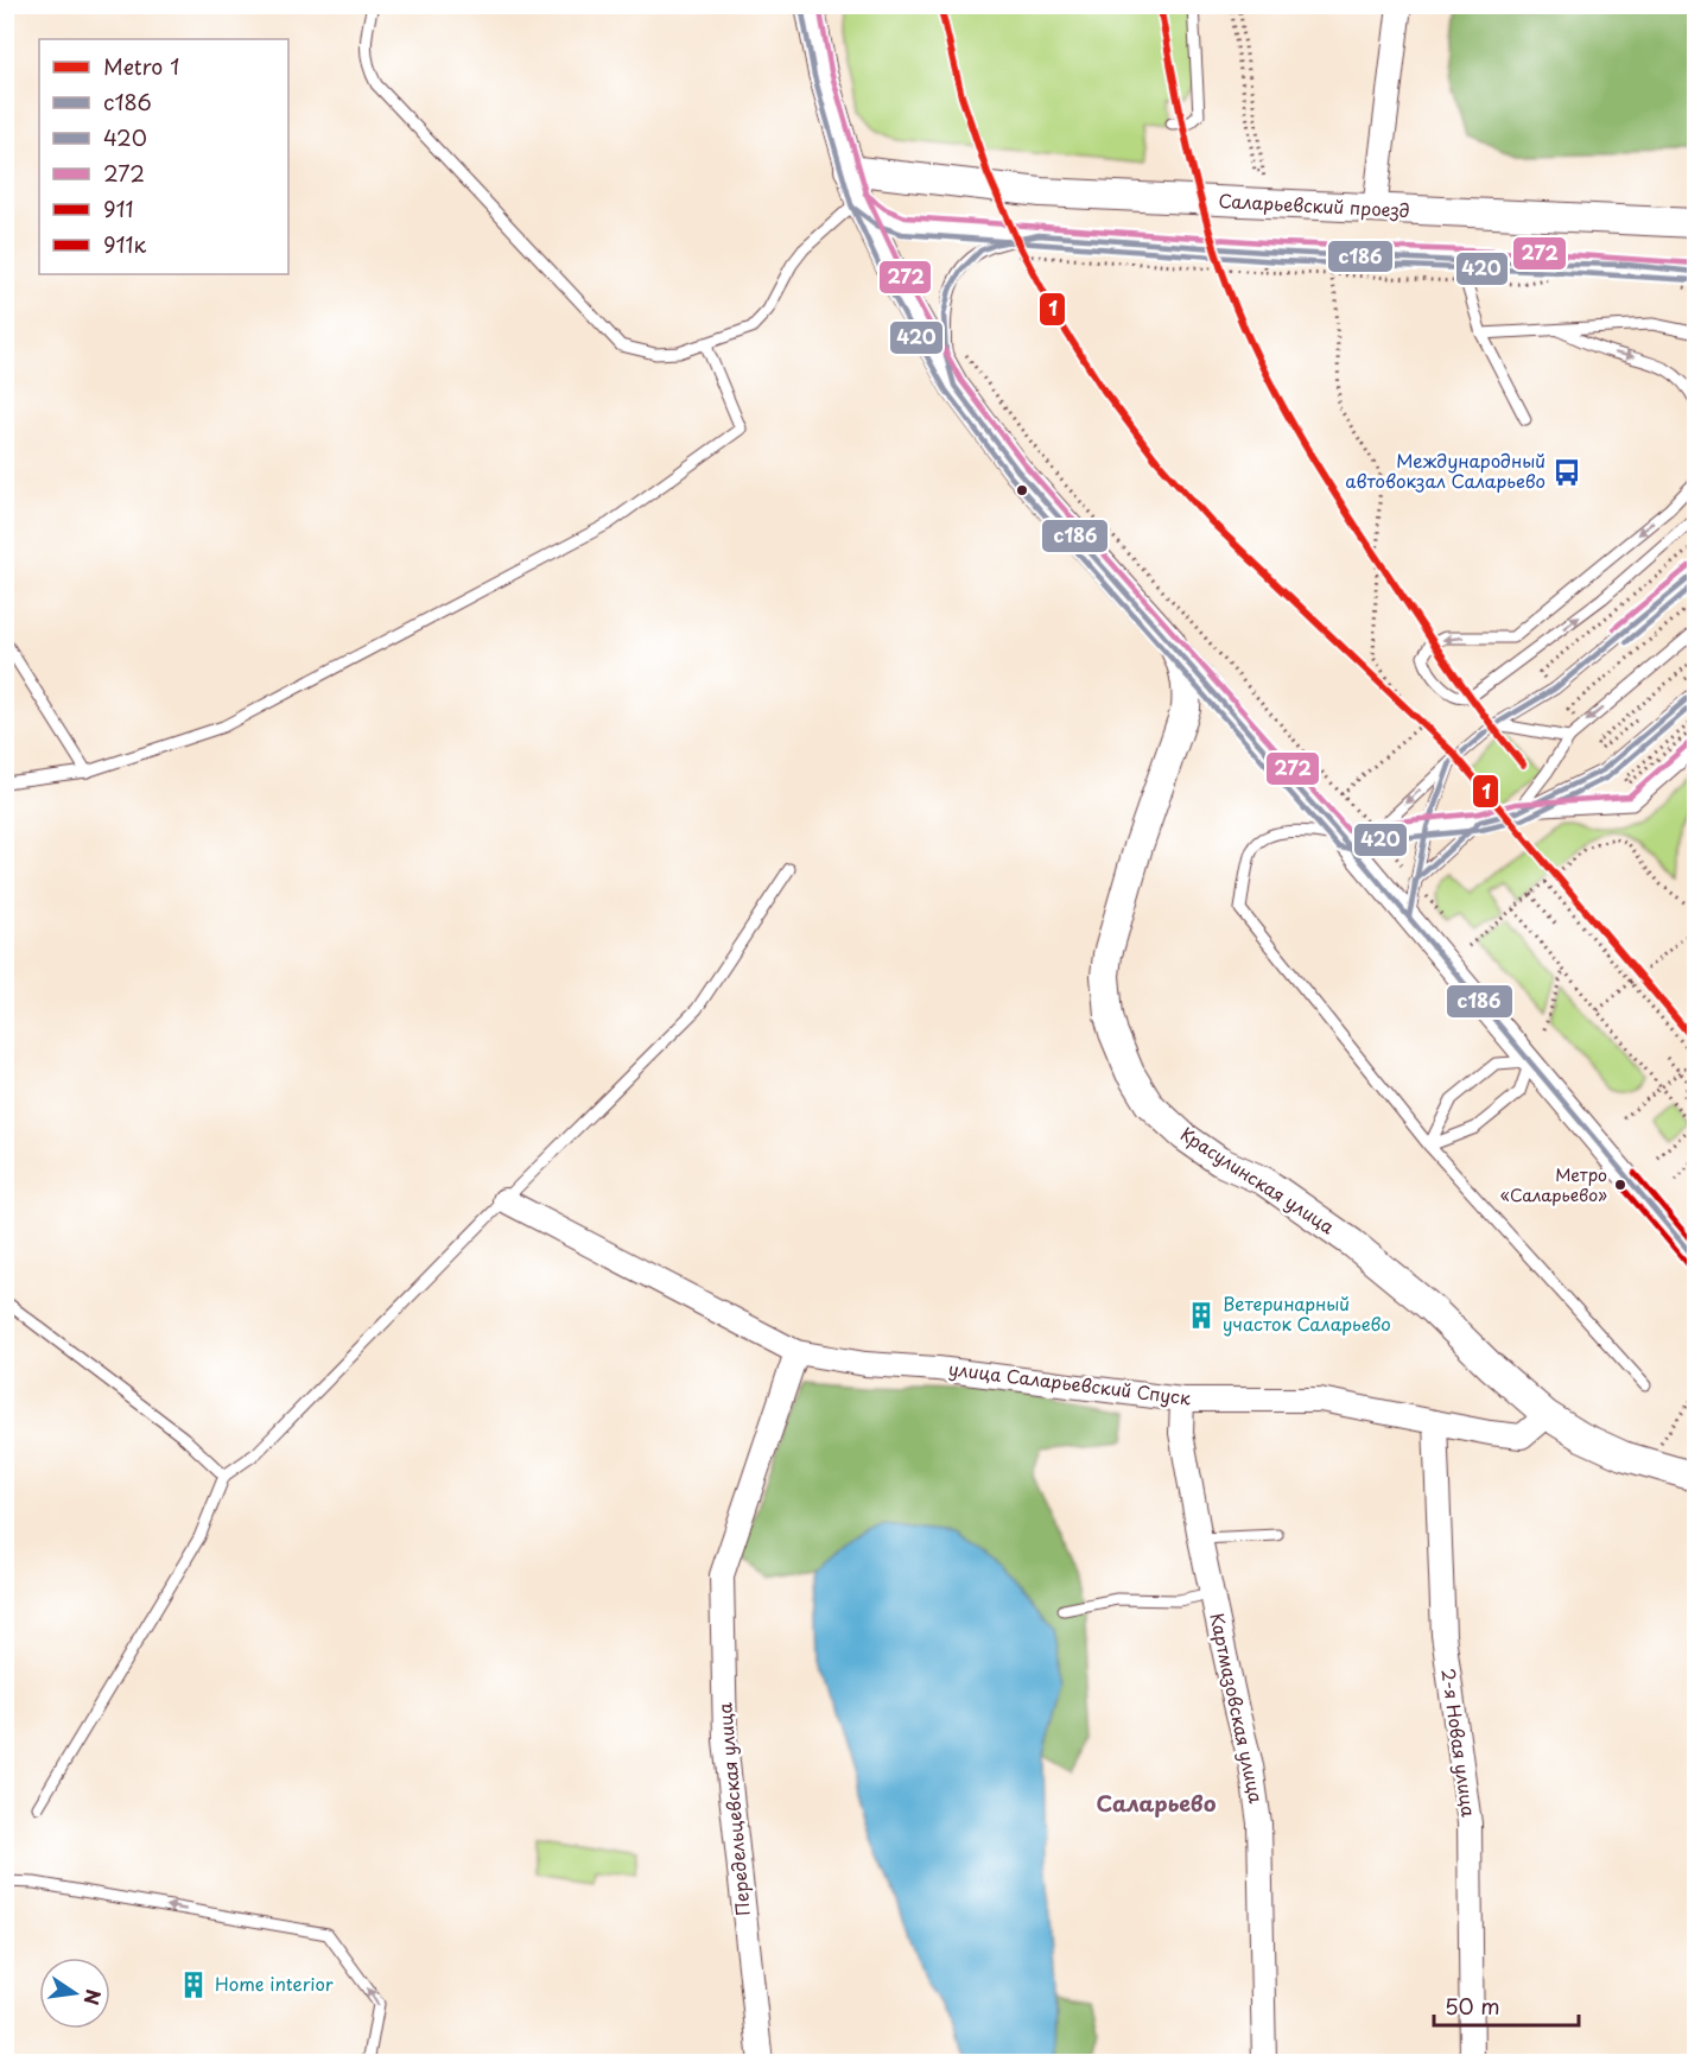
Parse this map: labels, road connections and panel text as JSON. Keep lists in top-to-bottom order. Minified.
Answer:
{"streets":{"street":["Саларьевский проезд","Красулинская улица","улица Саларьевский Спуск","Картмазовская улица","2-я Новая улица","Передельцевская улица"]},"crossings":[["Саларьевский проезд","Красулинская улица"],["Красулинская улица","улица Саларьевский Спуск"],["улица Саларьевский Спуск","Картмазовская улица"],["улица Саларьевский Спуск","2-я Новая улица"],["улица Саларьевский Спуск","Передельцевская улица"]],"districts":["Саларьево"],"places":{"bus stop":["Международный автовокзал Саларьево"],"other":["Метро «Саларьево»"],"building":["Ветеринарный участок Саларьево","Home interior"]},"lines":["metro line 1","transit line 272","transit line 420","transit line с186","transit line 911к","transit line 911"],"legend":["Metro 1","с186","420","272","911","911к"],"scale_bar":"50 m","north":"right"}
